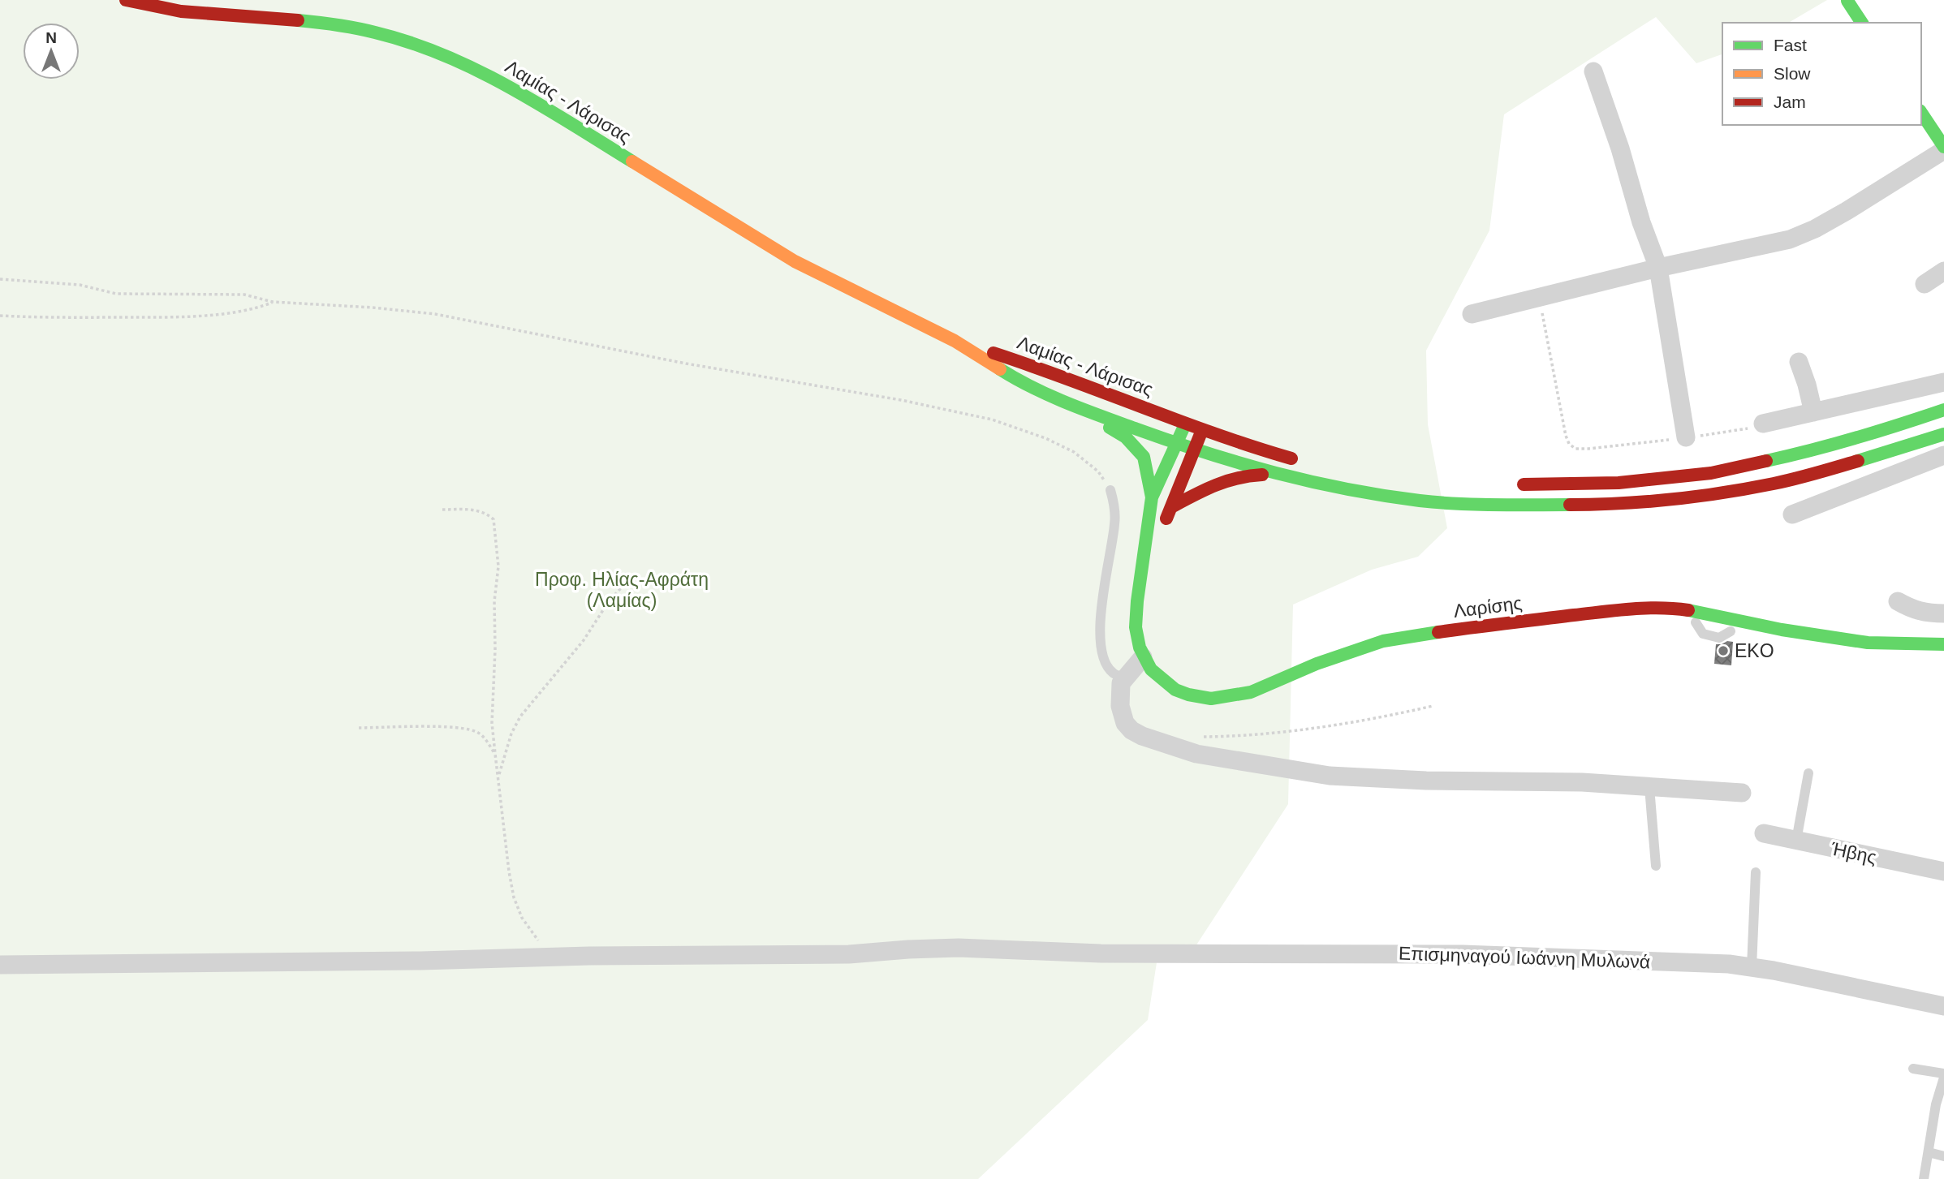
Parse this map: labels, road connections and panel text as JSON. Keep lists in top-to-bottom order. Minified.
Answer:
{"streets":{"main road":["Λαμίας - Λάρισας","Λαρίσης"],"street":["Ήβης","Επισμηναγού Ιωάννη Μυλωνά"]},"crossings":[["Λαμίας - Λάρισας","Λαρίσης"]],"parks":["Προφ. Ηλίας-Αφράτη (Λαμίας)"],"places":["EKO"],"legend":["Fast","Slow","Jam"],"north":"top"}
